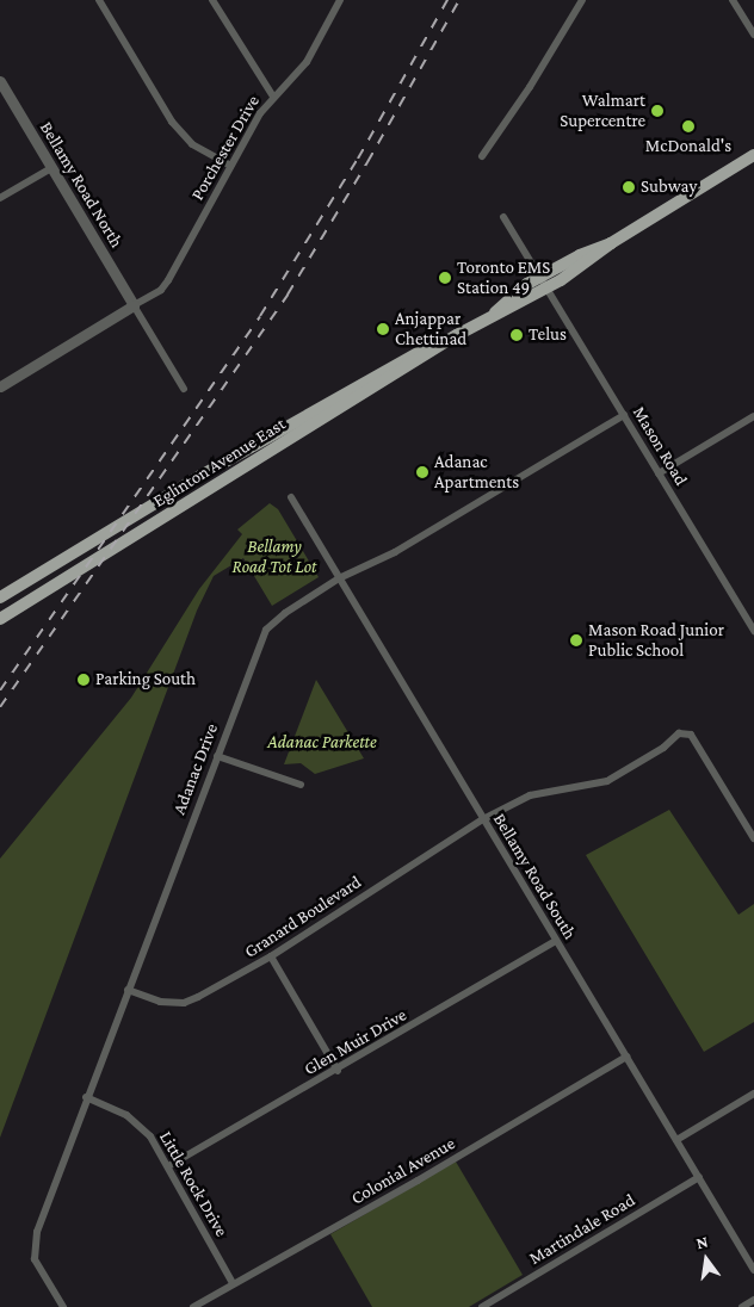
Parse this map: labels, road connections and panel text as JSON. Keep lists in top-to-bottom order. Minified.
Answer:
{"streets":{"main road":["Eglinton Avenue East"],"street":["Porchester Drive","Bellamy Road North","Mason Road","Adanac Drive","Bellamy Road South","Granard Boulevard","Glen Muir Drive","Colonial Avenue","Little Rock Drive","Martindale Road"]},"crossings":[["Porchester Drive","Bellamy Road North"],["Mason Road","Eglinton Avenue East"],["Mason Road","Adanac Drive"],["Adanac Drive","Bellamy Road South"],["Adanac Drive","Granard Boulevard"],["Adanac Drive","Little Rock Drive"],["Bellamy Road South","Granard Boulevard"],["Bellamy Road South","Glen Muir Drive"],["Bellamy Road South","Colonial Avenue"],["Bellamy Road South","Martindale Road"],["Glen Muir Drive","Little Rock Drive"],["Colonial Avenue","Little Rock Drive"]],"parks":["Bellamy Road Tot Lot","Adanac Parkette"],"places":["Walmart Supercentre","McDonald's","Subway","Toronto EMS Station 49","Anjappar Chettinad","Telus","Adanac Apartments","Mason Road Junior Public School","Parking South"],"north":"top"}
